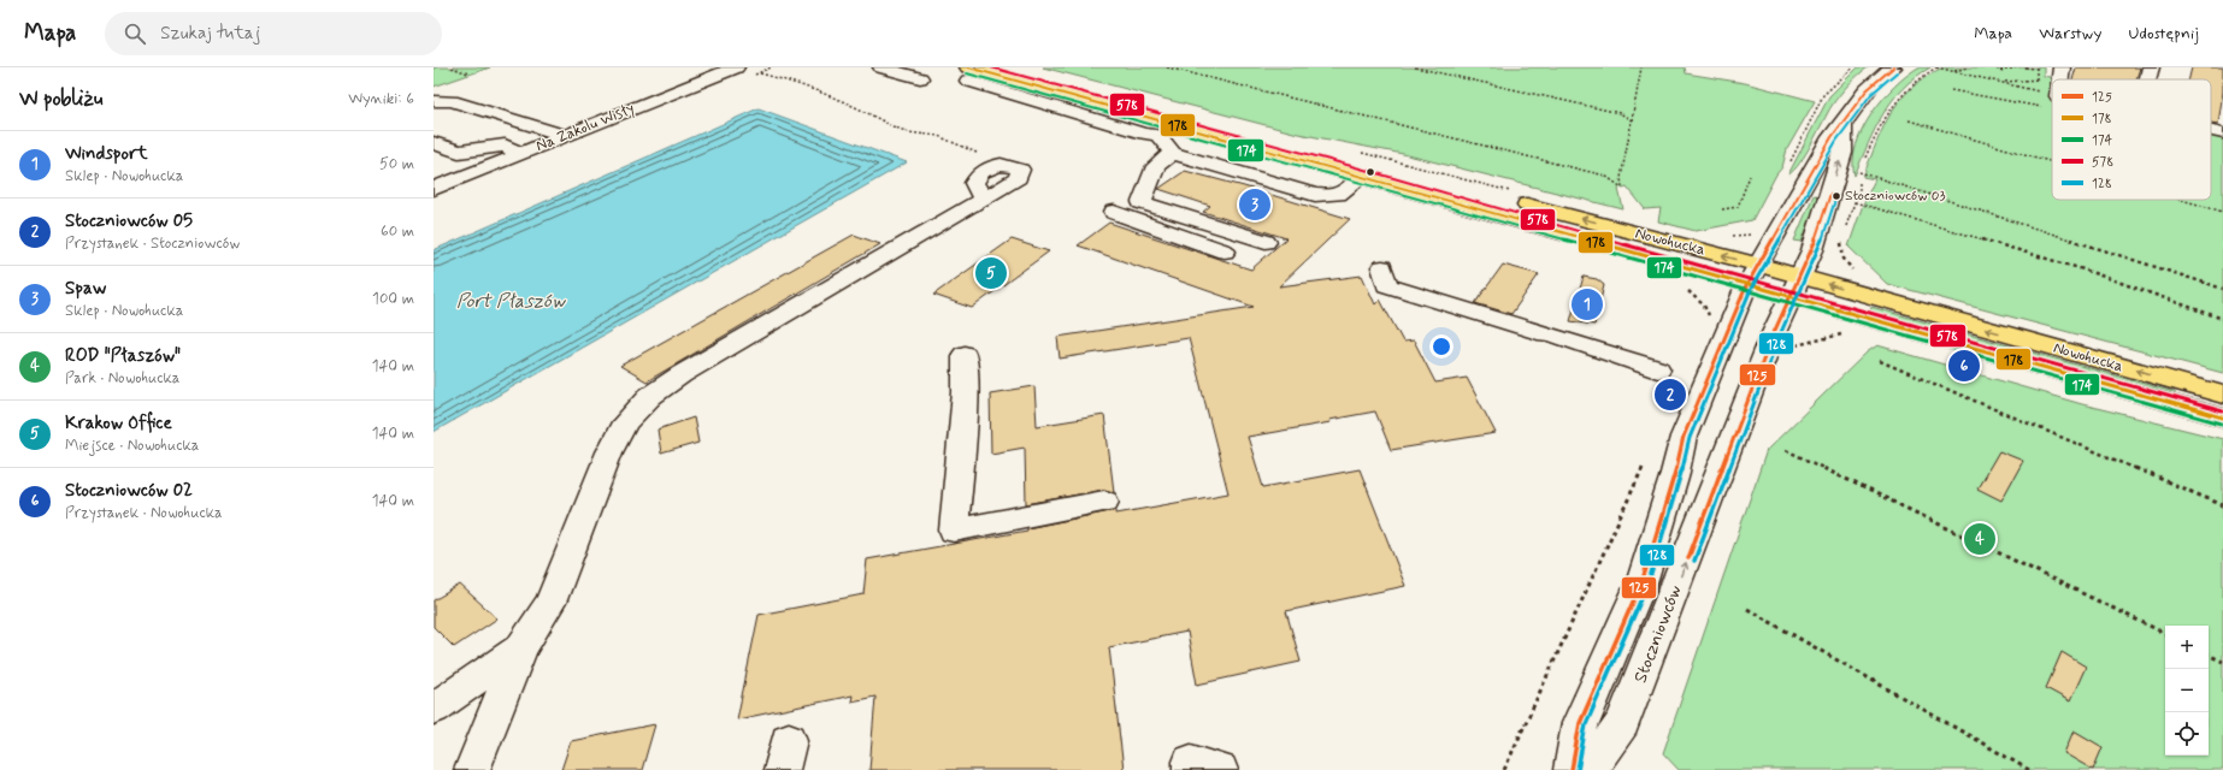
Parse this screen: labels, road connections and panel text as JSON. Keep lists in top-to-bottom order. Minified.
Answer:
{"streets":{"main road":["Nowohucka"],"street":["Na Zakolu Wisły","Stoczniowców"]},"crossings":[["Nowohucka","Stoczniowców"]],"water":["Port Płaszów"],"places":["Stoczniowców 03"],"lines":["transit line 125","transit line 178","transit line 578","transit line 128","transit line 174"],"legend":["125","178","174","578","128"],"page":{"header":"Mapa","search":"Szukaj tutaj","nav":["Mapa","Warstwy","Udostępnij"],"heading":["W pobliżu","Wyniki: 6"],"list":[{"mark":"1","name":"Windsport","note":"Sklep · Nowohucka","value":"50 m"},{"mark":"2","name":"Stoczniowców 05","note":"Przystanek · Stoczniowców","value":"60 m"},{"mark":"3","name":"Spaw","note":"Sklep · Nowohucka","value":"100 m"},{"mark":"4","name":"ROD \"Płaszów\"","note":"Park · Nowohucka","value":"140 m"},{"mark":"5","name":"Krakow Office","note":"Miejsce · Nowohucka","value":"140 m"},{"mark":"6","name":"Stoczniowców 02","note":"Przystanek · Nowohucka","value":"140 m"}],"pins":["3","5","1","6","2","4"],"map_buttons":["+","−"]}}
